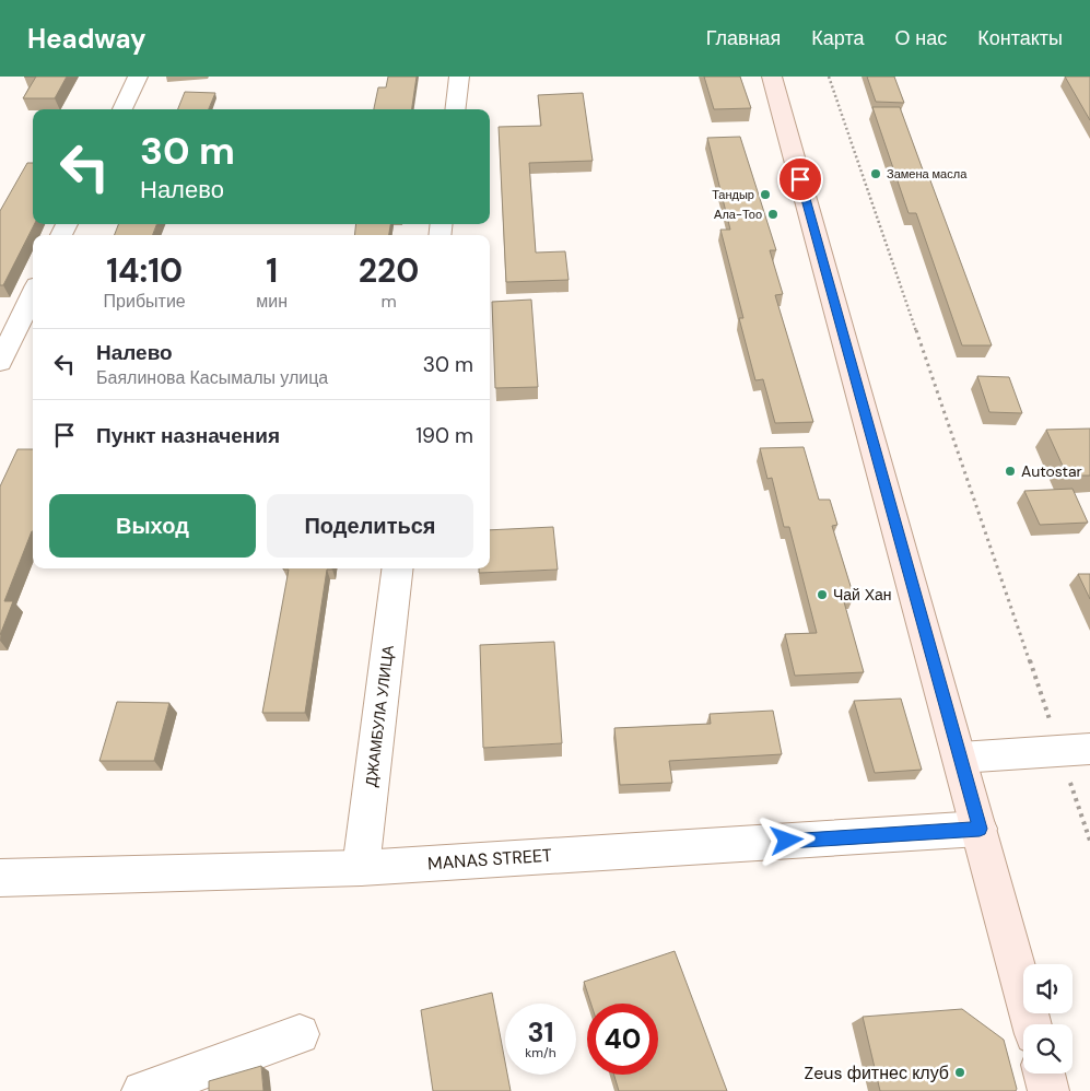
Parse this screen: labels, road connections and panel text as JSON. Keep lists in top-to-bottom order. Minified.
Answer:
{"streets":{"street":["ДЖАМБУЛА УЛИЦА","MANAS STREET"]},"crossings":[["ДЖАМБУЛА УЛИЦА","MANAS STREET"]],"places":["Замена масла","Тандыр","Ала-Тоо","Autostar","Чай Хан","Zeus фитнес клуб"],"page":{"header":"Headway","nav":["Главная","Карта","О нас","Контакты"],"turn":["30 m","Налево"],"eta":["14:10","Прибытие","1","мин","220","m"],"list":[{"name":"Налево","note":"Баялинова Касымалы улица","value":"30 m"},{"name":"Пункт назначения","value":"190 m"}],"buttons":["Выход","Поделиться"],"speed":"31 km/h","limit":"40"}}
